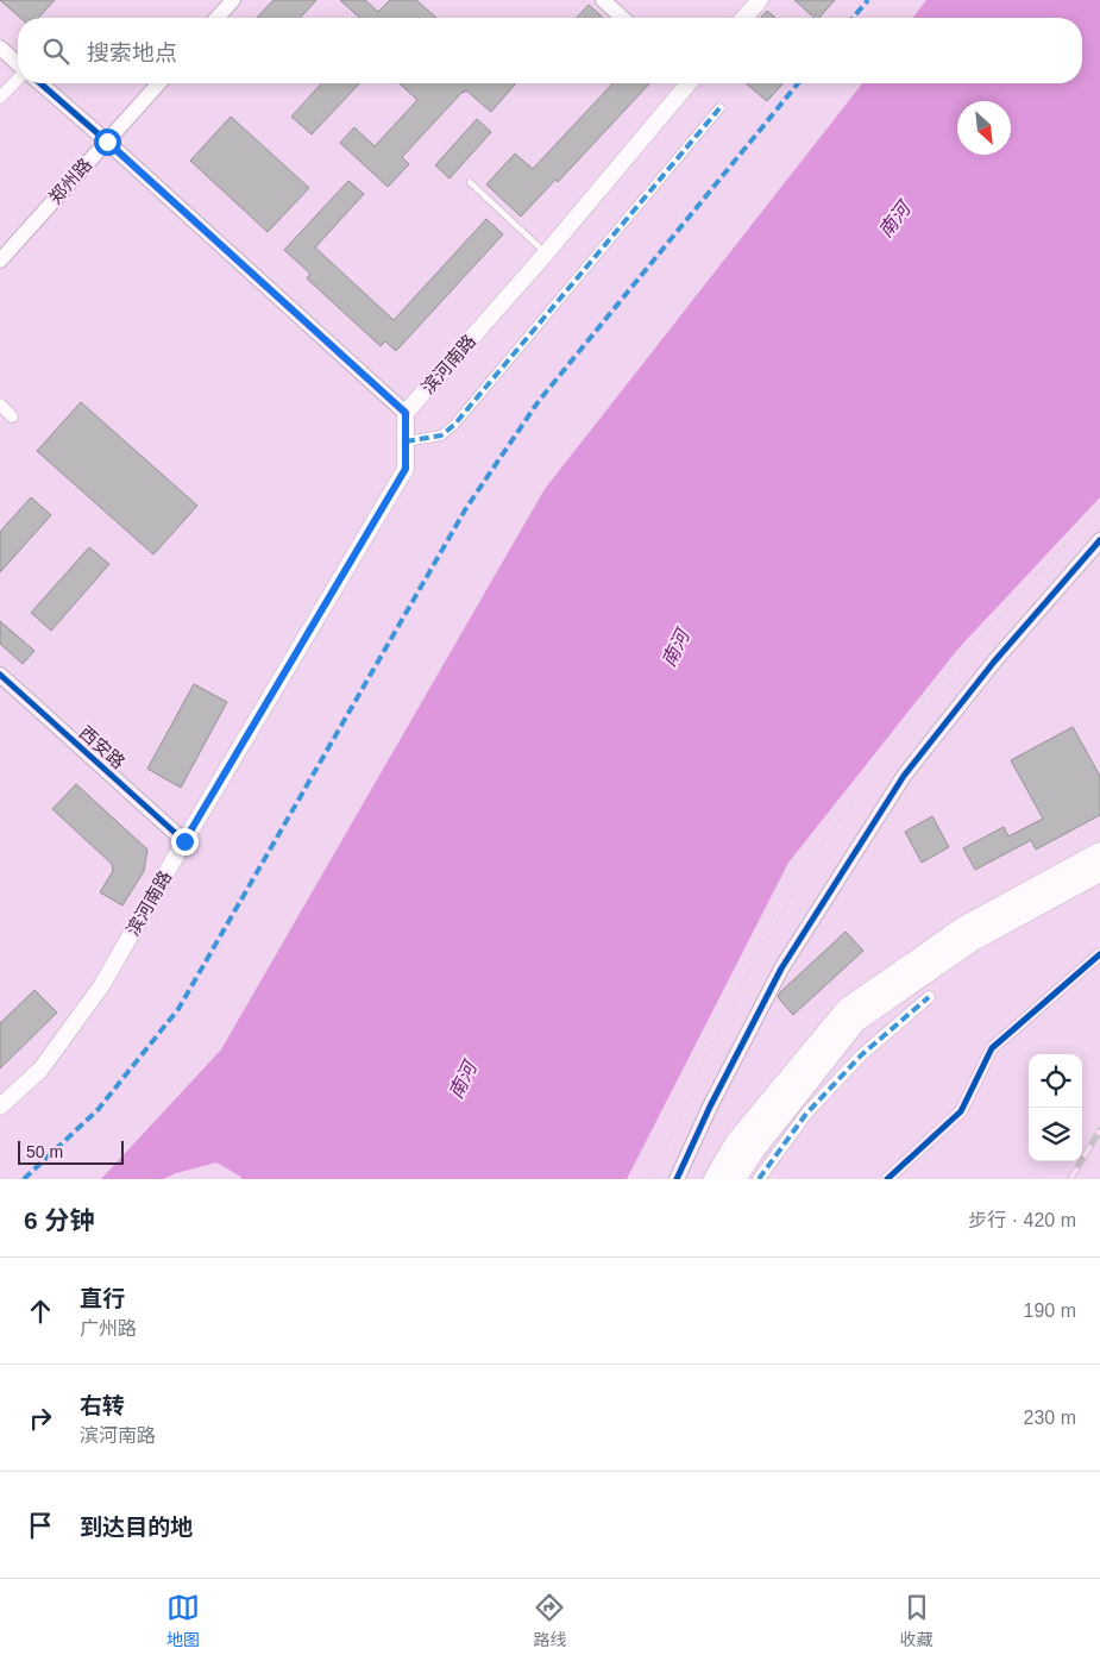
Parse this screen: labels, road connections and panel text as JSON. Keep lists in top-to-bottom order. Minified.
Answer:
{"streets":{"main road":["滨河南路"],"street":["郑州路","西安路"]},"crossings":[["滨河南路","西安路"]],"water":["南河"],"scale_bar":"50 m","north":"bottom right","page":{"search":"搜索地点","scale":"50 m","heading":["6 分钟","步行 · 420 m"],"list":[["直行","广州路","190 m"],["右转","滨河南路","230 m"],"到达目的地"],"nav":["地图","路线","收藏"]}}
